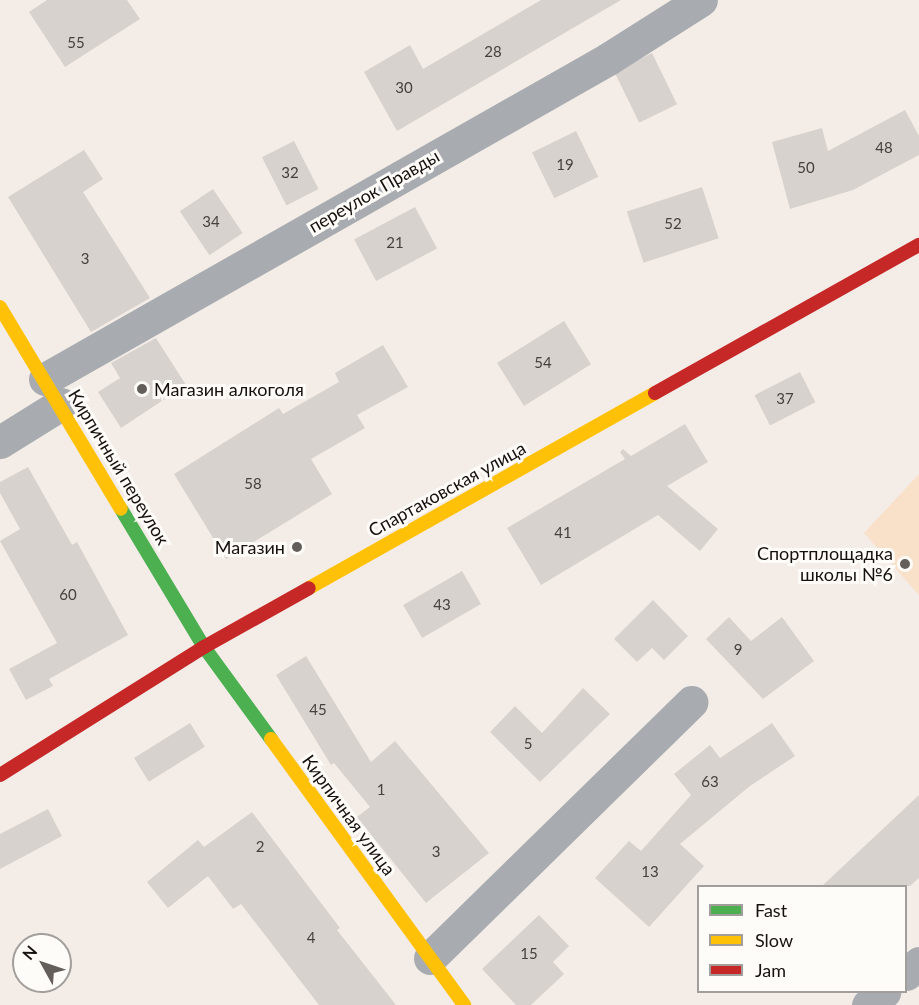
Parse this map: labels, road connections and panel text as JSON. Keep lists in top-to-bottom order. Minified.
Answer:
{"streets":{"street":["переулок Правды","Кирпичный переулок","Спартаковская улица","Кирпичная улица"]},"crossings":[["переулок Правды","Кирпичный переулок"],["Кирпичный переулок","Спартаковская улица"],["Кирпичный переулок","Кирпичная улица"],["Спартаковская улица","Кирпичная улица"]],"places":["Магазин алкоголя","Магазин","Спортплощадка школы №6"],"house_numbers":["55","28","30","48","19","50","32","34","52","21","3","54","37","58","41","60","43","9","45","5","63","1","2","3","13","4","15"],"legend":["Fast","Slow","Jam"],"north":"top left"}
